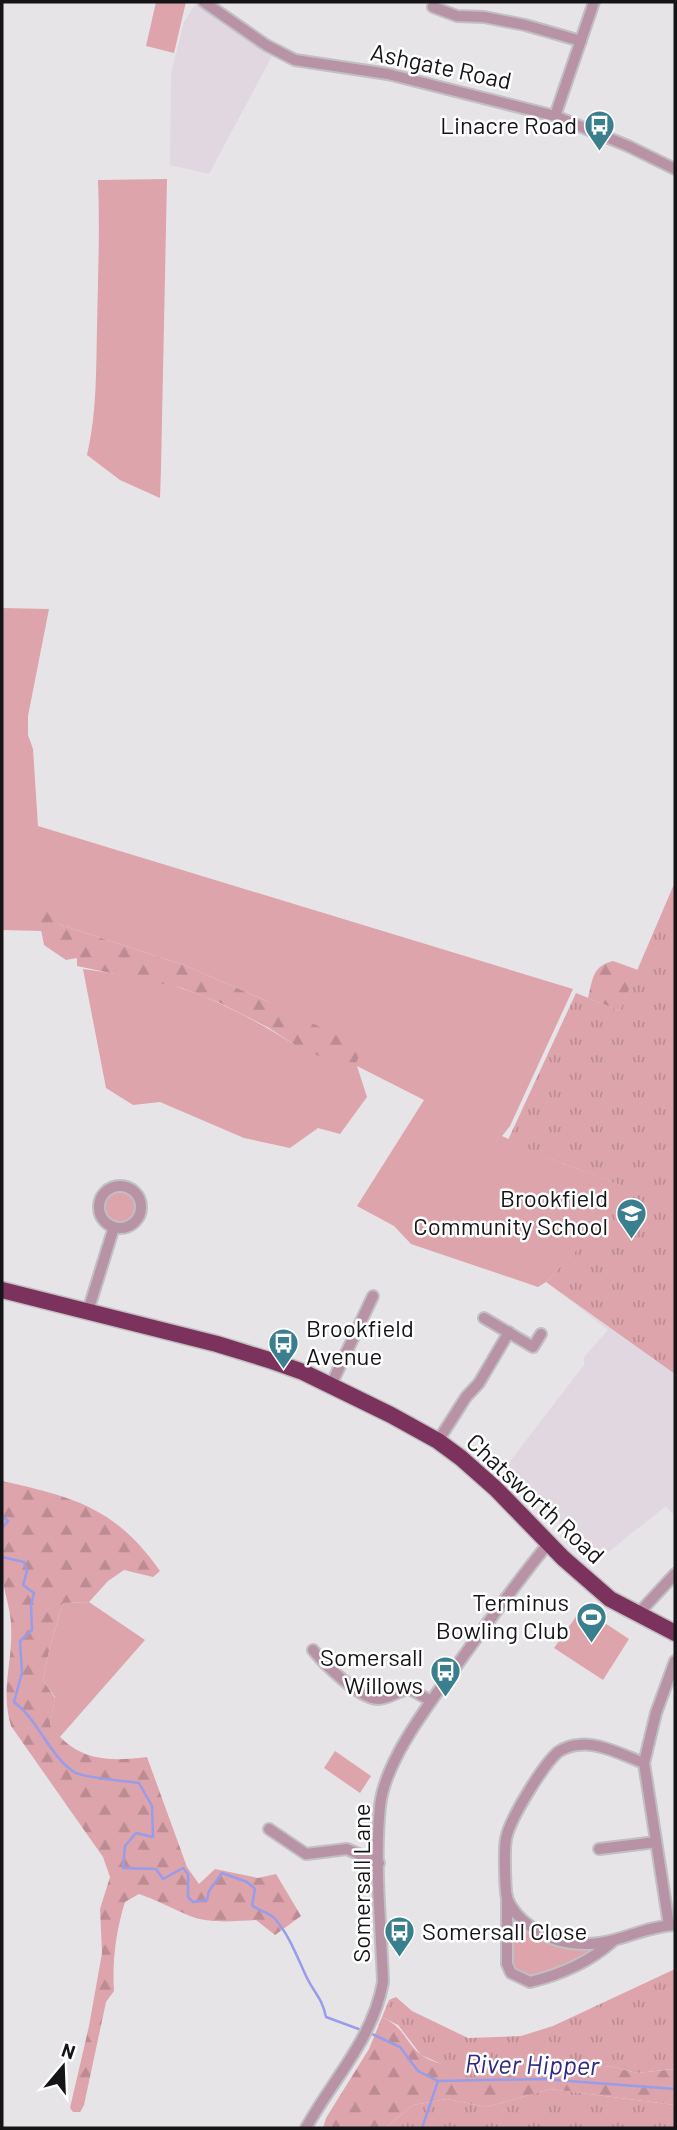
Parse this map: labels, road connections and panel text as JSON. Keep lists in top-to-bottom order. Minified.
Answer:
{"streets":{"highway":["Chatsworth Road"],"street":["Ashgate Road","Somersall Lane"]},"crossings":[["Chatsworth Road","Somersall Lane"]],"water":["River Hipper"],"places":{"bus stop":["Linacre Road","Brookfield Avenue","Somersall Willows","Somersall Close"],"school or university":["Brookfield Community School"],"sports":["Terminus Bowling Club"]},"north":"top"}
